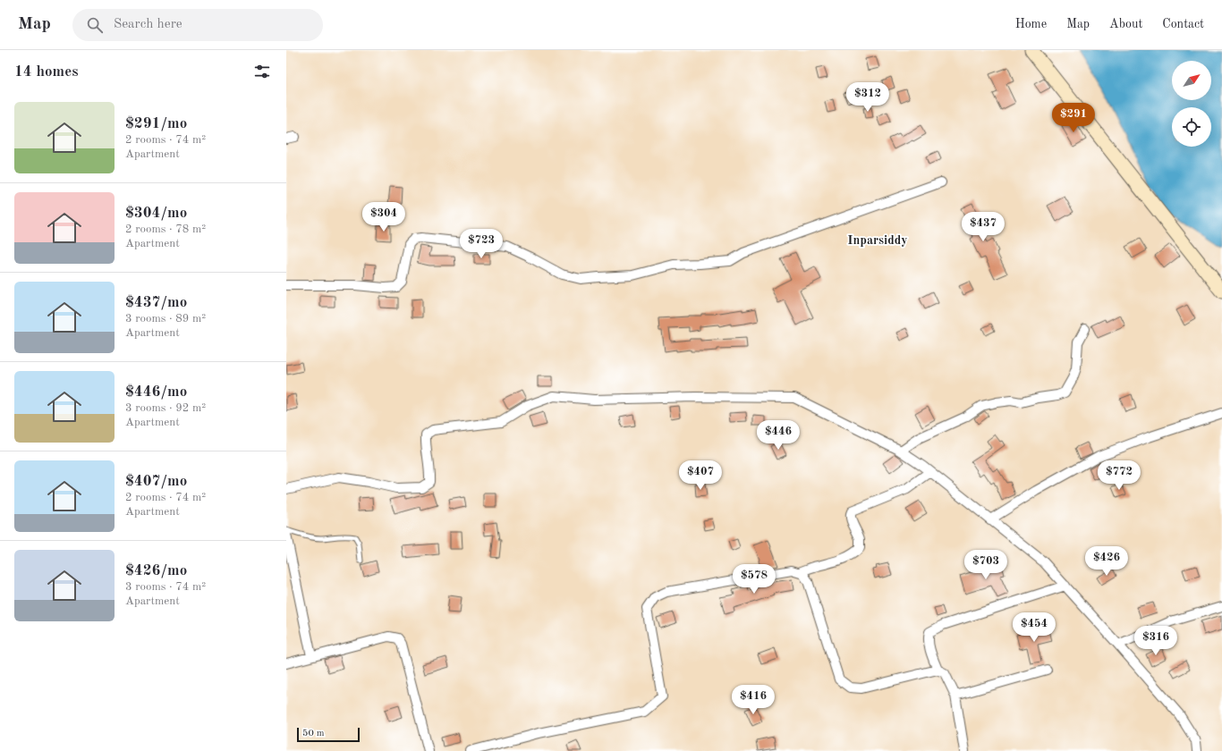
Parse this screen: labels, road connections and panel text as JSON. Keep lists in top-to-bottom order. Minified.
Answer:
{"districts":["Inparsiddy"],"scale_bar":"50 m","north":"top right","page":{"header":"Map","search":"Search here","nav":["Home","Map","About","Contact"],"heading":"14 homes","price":["$312","$291","$304","$437","$723","$446","$407","$772","$426","$703","$578","$454","$316","$416"],"list":[{"name":"$291/mo","note":"2 rooms · 74 m² · Apartment"},{"name":"$304/mo","note":"2 rooms · 78 m² · Apartment"},{"name":"$437/mo","note":"3 rooms · 89 m² · Apartment"},{"name":"$446/mo","note":"3 rooms · 92 m² · Apartment"},{"name":"$407/mo","note":"2 rooms · 74 m² · Apartment"},{"name":"$426/mo","note":"3 rooms · 74 m² · Apartment"}],"scale":"50 m"}}
